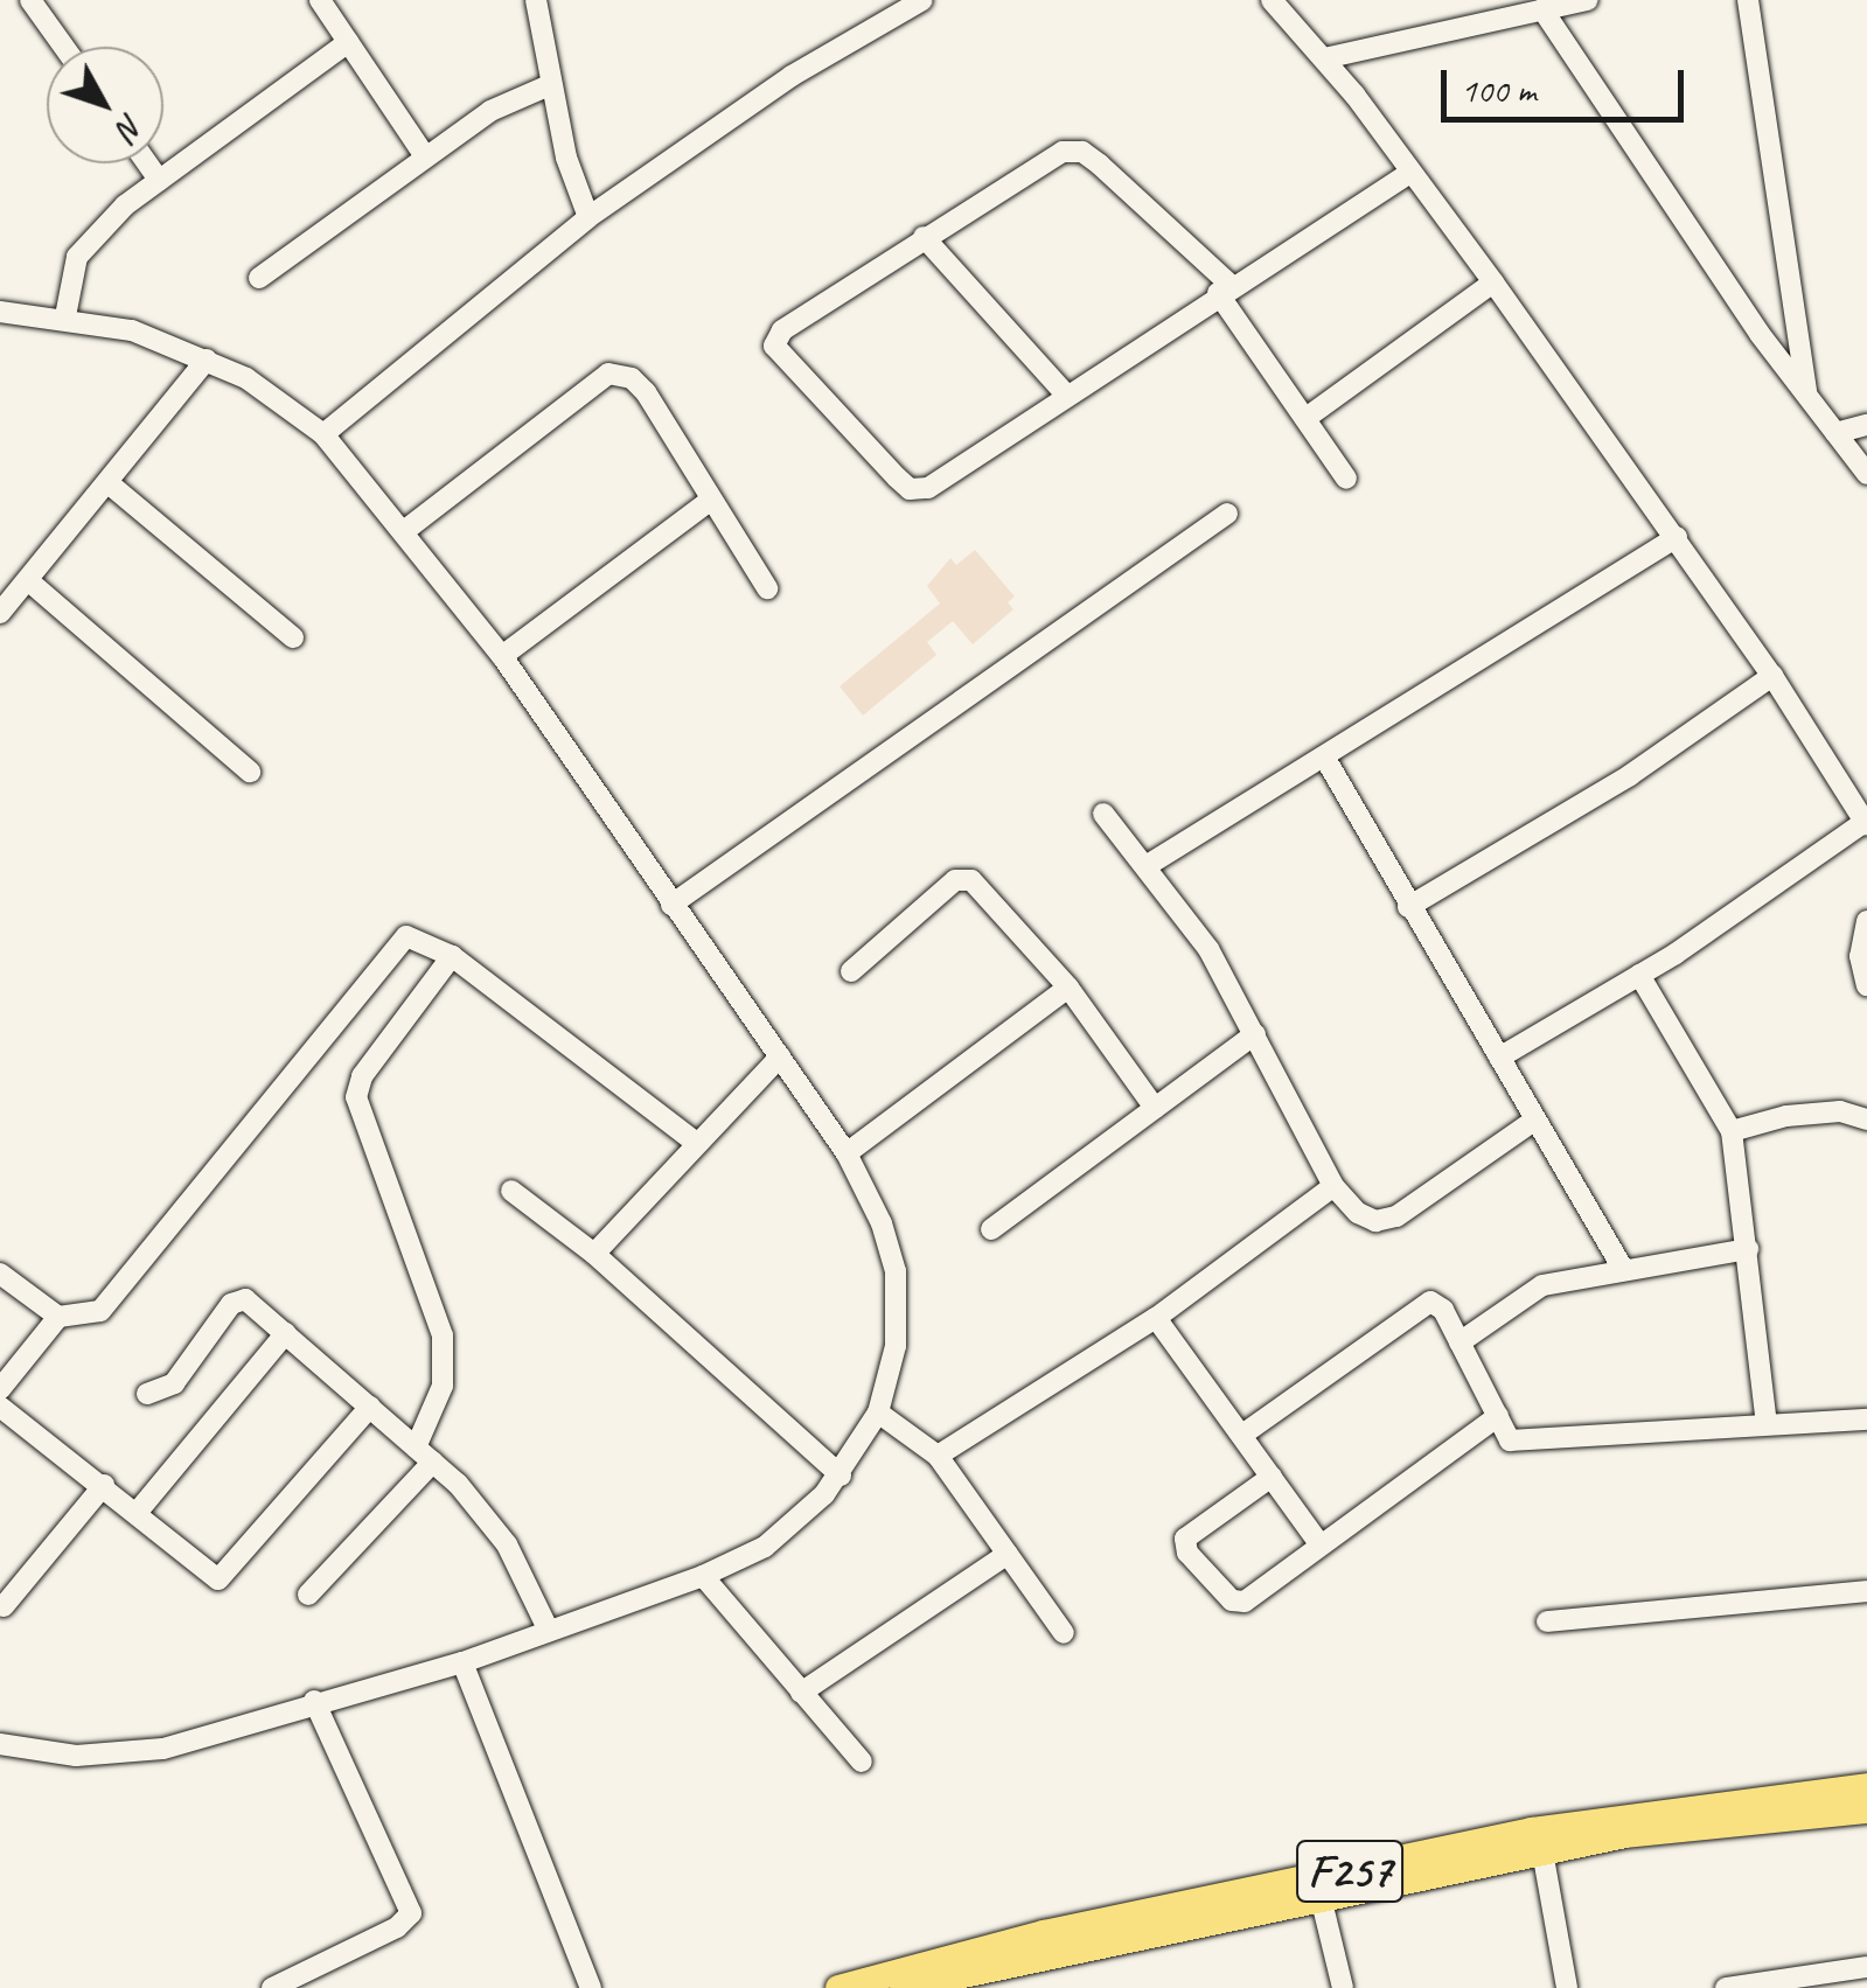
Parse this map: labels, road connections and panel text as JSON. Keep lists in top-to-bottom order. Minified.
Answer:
{"streets":{"main road":["F257"]},"scale_bar":"100 m","north":"bottom right"}
